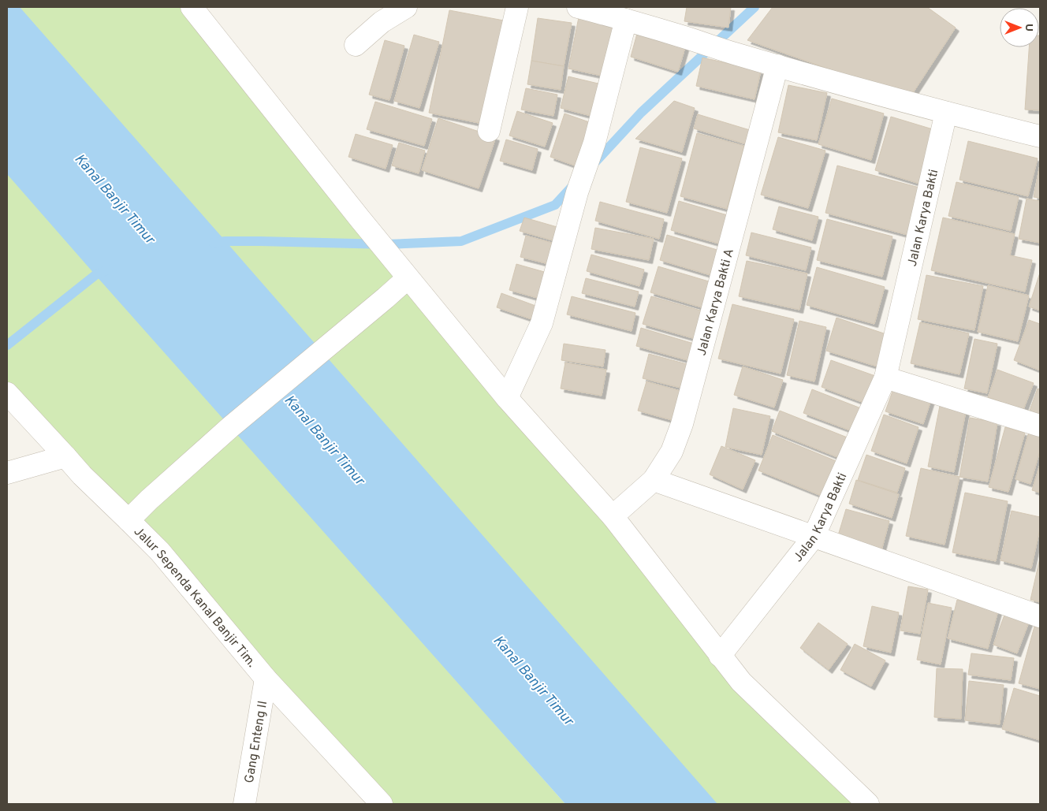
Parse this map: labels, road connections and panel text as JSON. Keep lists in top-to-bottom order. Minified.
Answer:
{"streets":{"street":["Jalan Karya Bakti","Jalan Karya Bakti A","Jalur Sependa Kanal Banjir Tim.","Gang Enteng II"]},"crossings":[["Jalur Sependa Kanal Banjir Tim.","Gang Enteng II"]],"water":["Kanal Banjir Timur"],"north":"right"}
